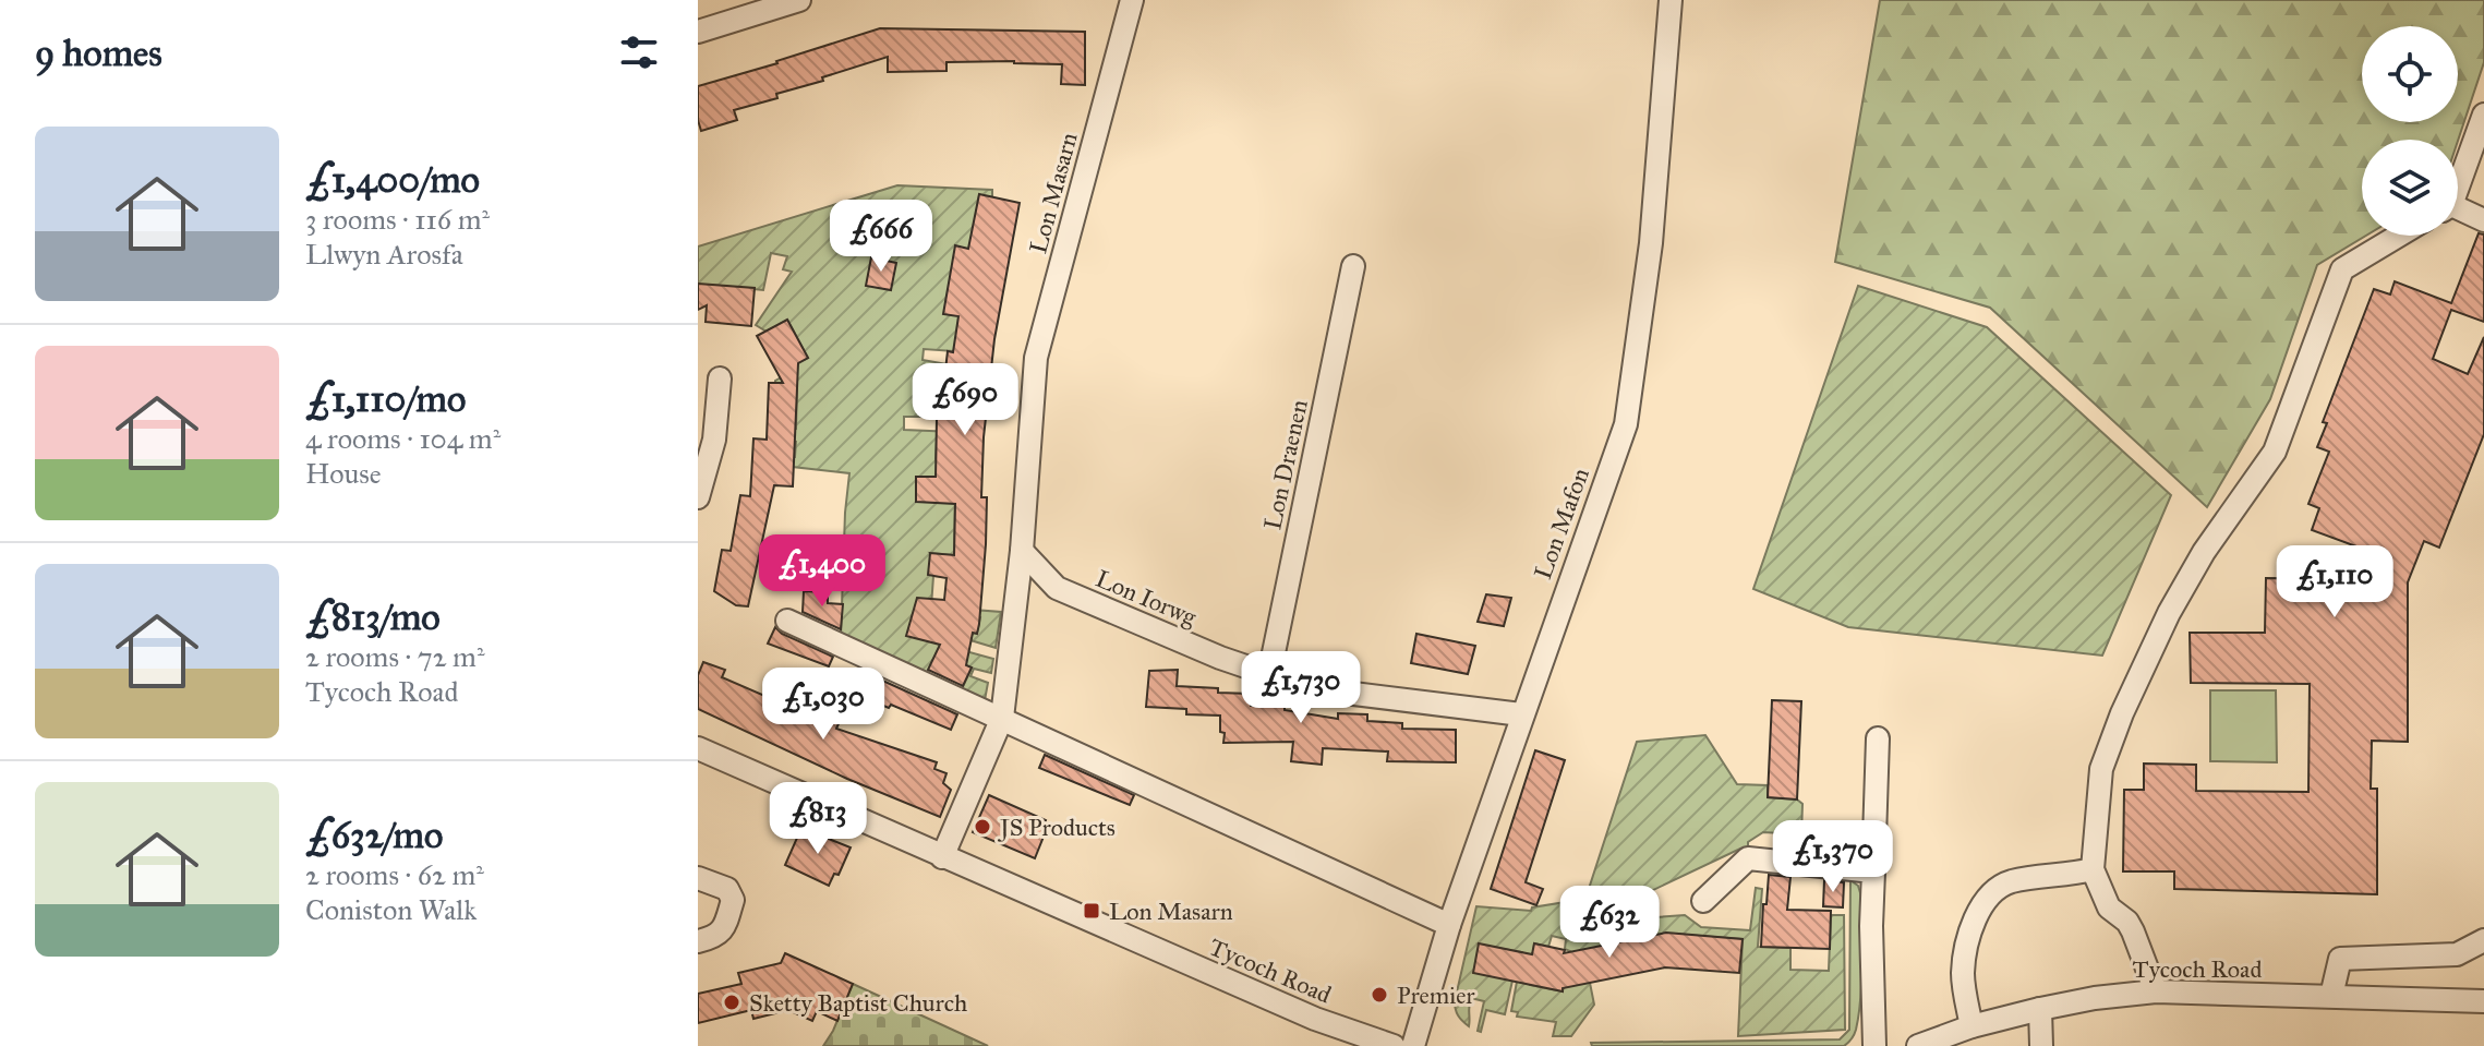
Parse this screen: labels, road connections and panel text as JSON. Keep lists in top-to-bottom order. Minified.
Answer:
{"streets":{"street":["Lon Masarn","Lon Draenen","Lon Mafon","Lon Iorwg","Tycoch Road"]},"crossings":[["Lon Masarn","Lon Iorwg"],["Lon Masarn","Tycoch Road"],["Lon Draenen","Lon Iorwg"],["Lon Mafon","Lon Iorwg"]],"places":{"other":["JS Products","Premier","Sketty Baptist Church"],"transit":["Lon Masarn"]},"page":{"heading":"9 homes","list":[{"name":"£1,400/mo","note":"3 rooms · 116 m² · Llwyn Arosfa"},{"name":"£1,110/mo","note":"4 rooms · 104 m² · House"},{"name":"£813/mo","note":"2 rooms · 72 m² · Tycoch Road"},{"name":"£632/mo","note":"2 rooms · 62 m² · Coniston Walk"}],"price":["£666","£690","£1,400","£1,110","£1,730","£1,030","£813","£1,370","£632"]}}
